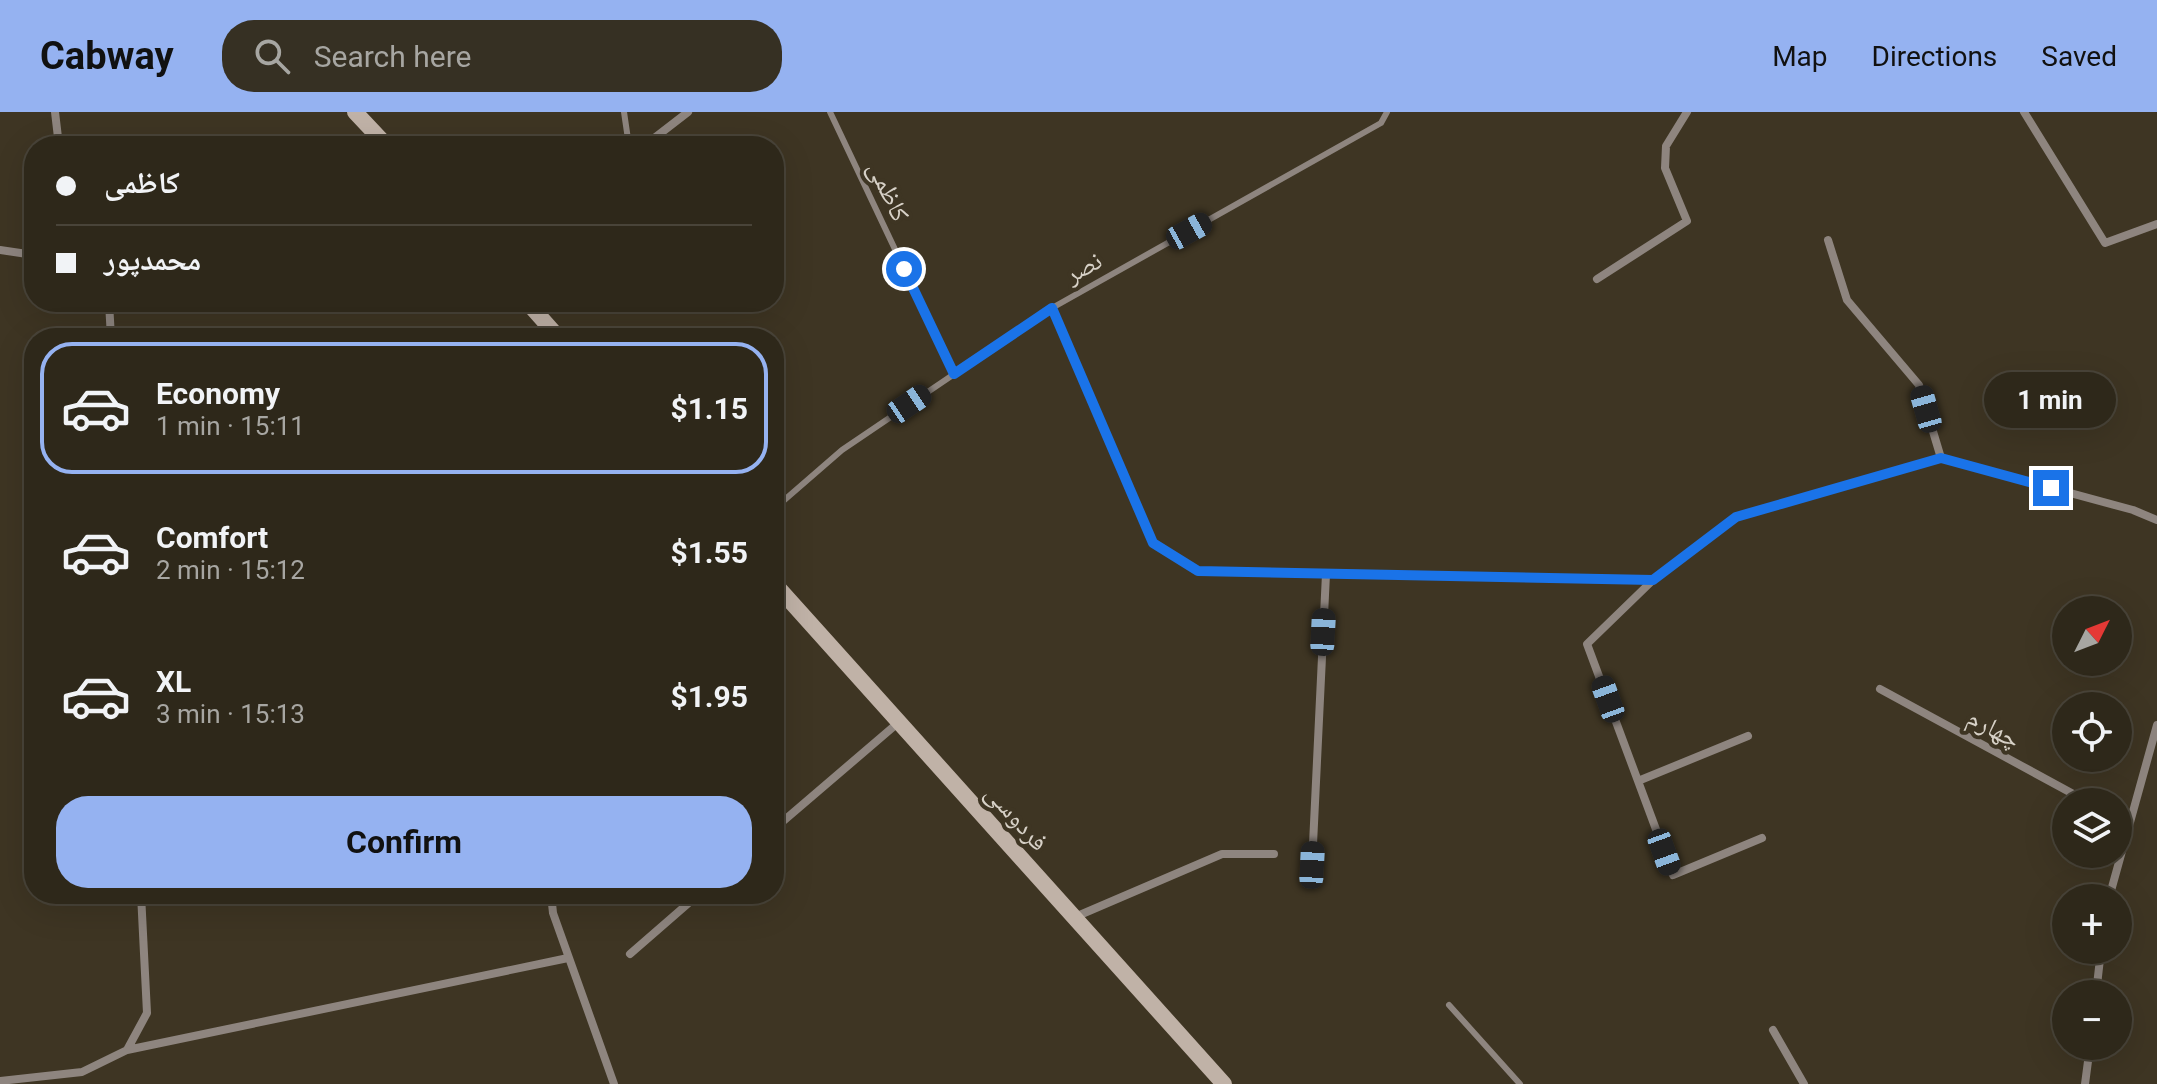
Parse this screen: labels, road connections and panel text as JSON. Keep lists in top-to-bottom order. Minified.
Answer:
{"streets":{"main road":["فردوسی"],"street":["چهارم"],"lane":["کاظمی","نصر"]},"crossings":[["کاظمی","نصر"]],"north":"top right","page":{"header":"Cabway","search":"Search here","nav":["Map","Directions","Saved"],"banner":["کاظمی","محمدپور"],"list":[{"name":"Economy","note":"1 min · 15:11","value":"$1.15"},{"name":"Comfort","note":"2 min · 15:12","value":"$1.55"},{"name":"XL","note":"3 min · 15:13","value":"$1.95"}],"bubble":"1 min","map_buttons":["+","−"],"buttons":"Confirm"}}
